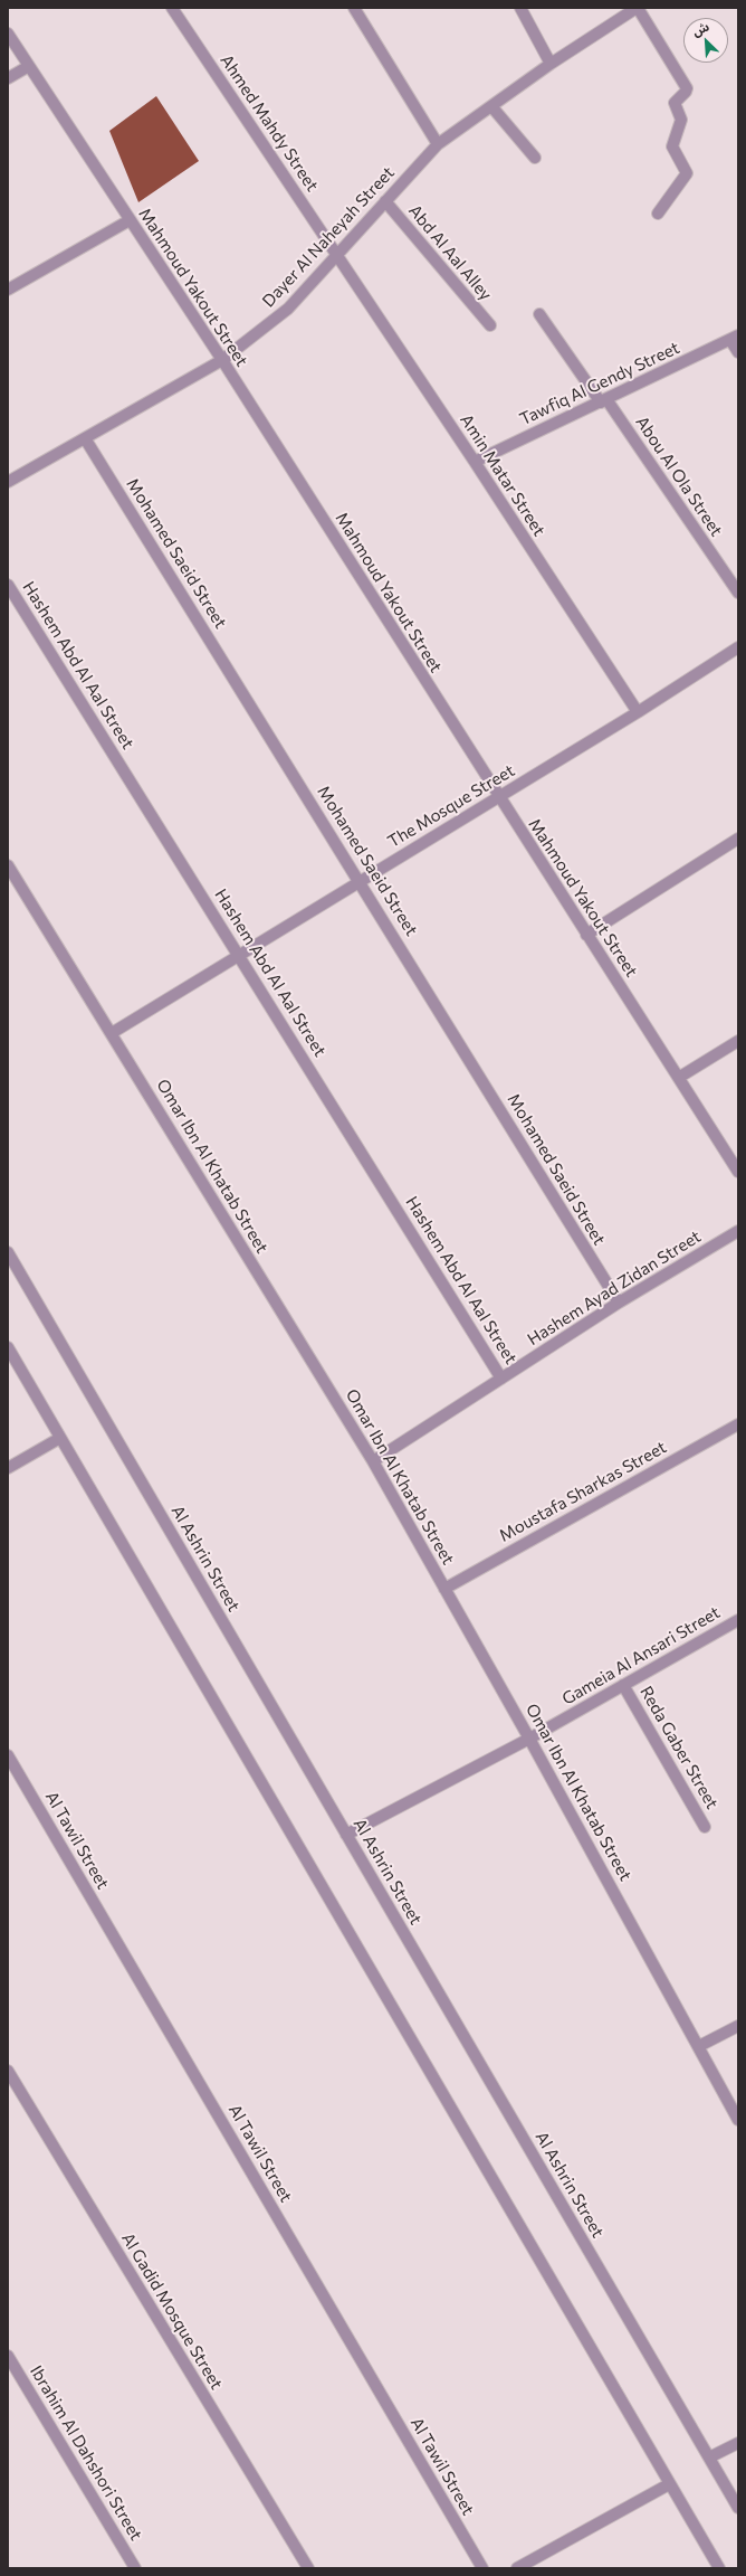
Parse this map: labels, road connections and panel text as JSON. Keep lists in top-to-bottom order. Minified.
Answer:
{"streets":{"street":["Ahmed Mahdy Street","Dayer Al Naheyah Street","Abd Al Aal Alley","Mahmoud Yakout Street","Tawfiq Al Gendy Street","Amin Matar Street","Abou Al Ola Street","Mohamed Saeid Street","Hashem Abd Al Aal Street","The Mosque Street","Omar Ibn Al Khatab Street","Hashem Ayad Zidan Street","Moustafa Sharkas Street","Al Ashrin Street","Gameia Al Ansari Street","Reda Gaber Street","Al Tawil Street","Al Gadid Mosque Street","Ibrahim Al Dahshori Street"]},"crossings":[["Ahmed Mahdy Street","Dayer Al Naheyah Street"],["Ahmed Mahdy Street","Amin Matar Street"],["Dayer Al Naheyah Street","Abd Al Aal Alley"],["Dayer Al Naheyah Street","Mahmoud Yakout Street"],["Dayer Al Naheyah Street","Amin Matar Street"],["Dayer Al Naheyah Street","Mohamed Saeid Street"],["Mahmoud Yakout Street","The Mosque Street"],["Tawfiq Al Gendy Street","Amin Matar Street"],["Tawfiq Al Gendy Street","Abou Al Ola Street"],["Amin Matar Street","The Mosque Street"],["Mohamed Saeid Street","The Mosque Street"],["Mohamed Saeid Street","Hashem Ayad Zidan Street"],["Hashem Abd Al Aal Street","The Mosque Street"],["Hashem Abd Al Aal Street","Hashem Ayad Zidan Street"],["The Mosque Street","Omar Ibn Al Khatab Street"],["Omar Ibn Al Khatab Street","Hashem Ayad Zidan Street"],["Omar Ibn Al Khatab Street","Moustafa Sharkas Street"],["Omar Ibn Al Khatab Street","Gameia Al Ansari Street"],["Al Ashrin Street","Gameia Al Ansari Street"],["Gameia Al Ansari Street","Reda Gaber Street"]],"north":"top left"}
